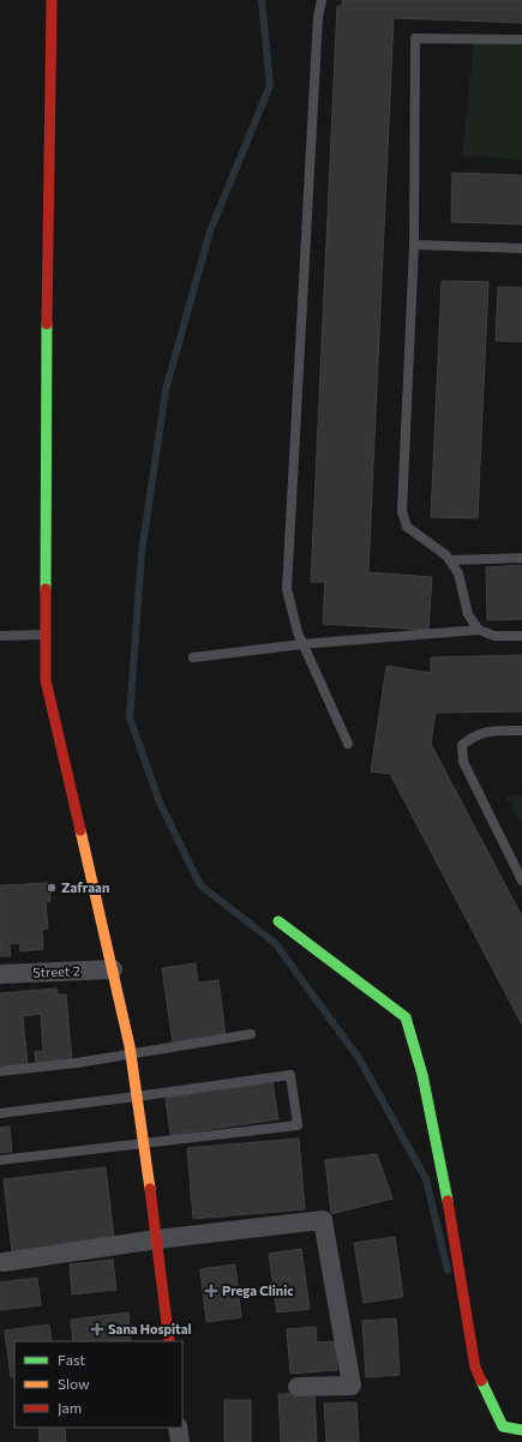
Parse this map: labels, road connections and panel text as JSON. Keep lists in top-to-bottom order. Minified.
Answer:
{"streets":{"street":["Street 2"]},"places":{"other":["Zafraan"],"health":["Prega Clinic","Sana Hospital"]},"legend":["Fast","Slow","Jam"]}
